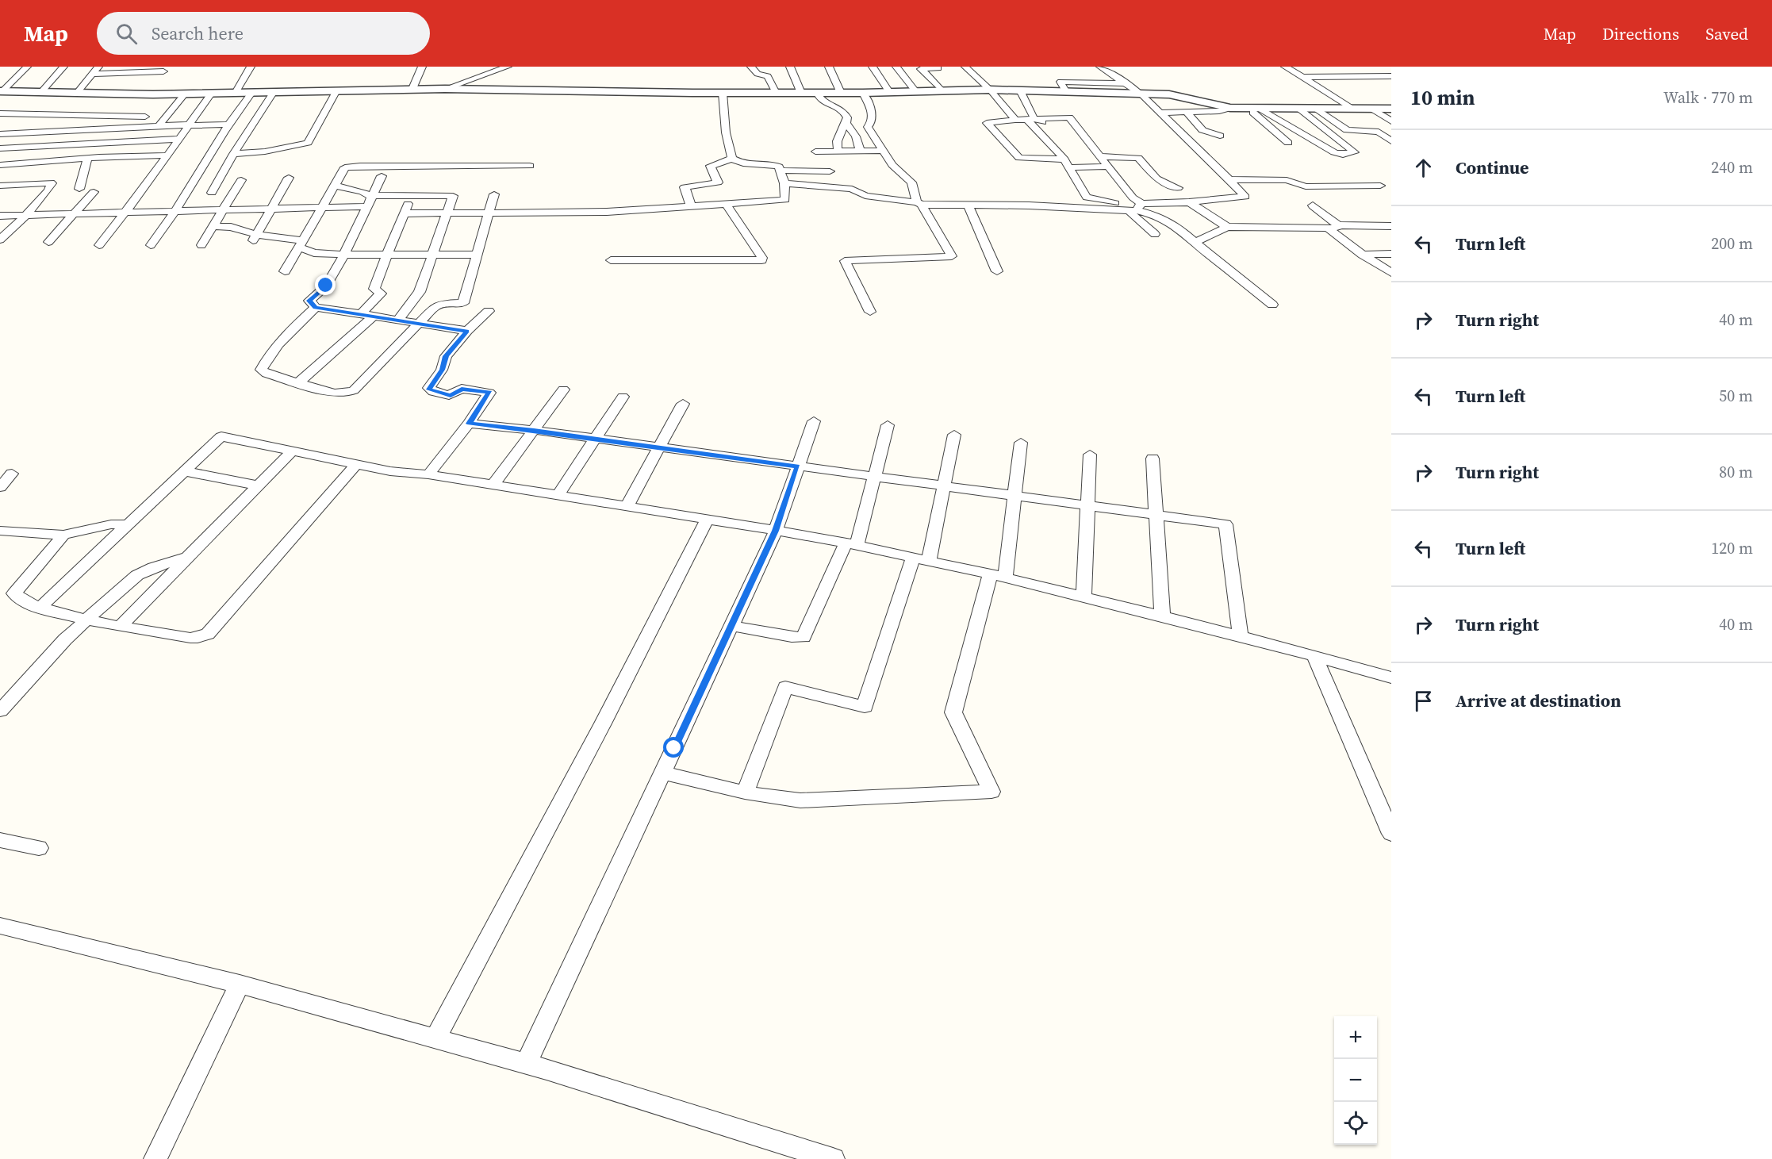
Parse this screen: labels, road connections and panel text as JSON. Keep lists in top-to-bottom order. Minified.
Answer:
{"page":{"header":"Map","search":"Search here","nav":["Map","Directions","Saved"],"heading":["10 min","Walk · 770 m"],"list":[["Continue","240 m"],["Turn left","200 m"],["Turn right","40 m"],["Turn left","50 m"],["Turn right","80 m"],["Turn left","120 m"],["Turn right","40 m"],"Arrive at destination"],"map_buttons":["+","−"]}}
